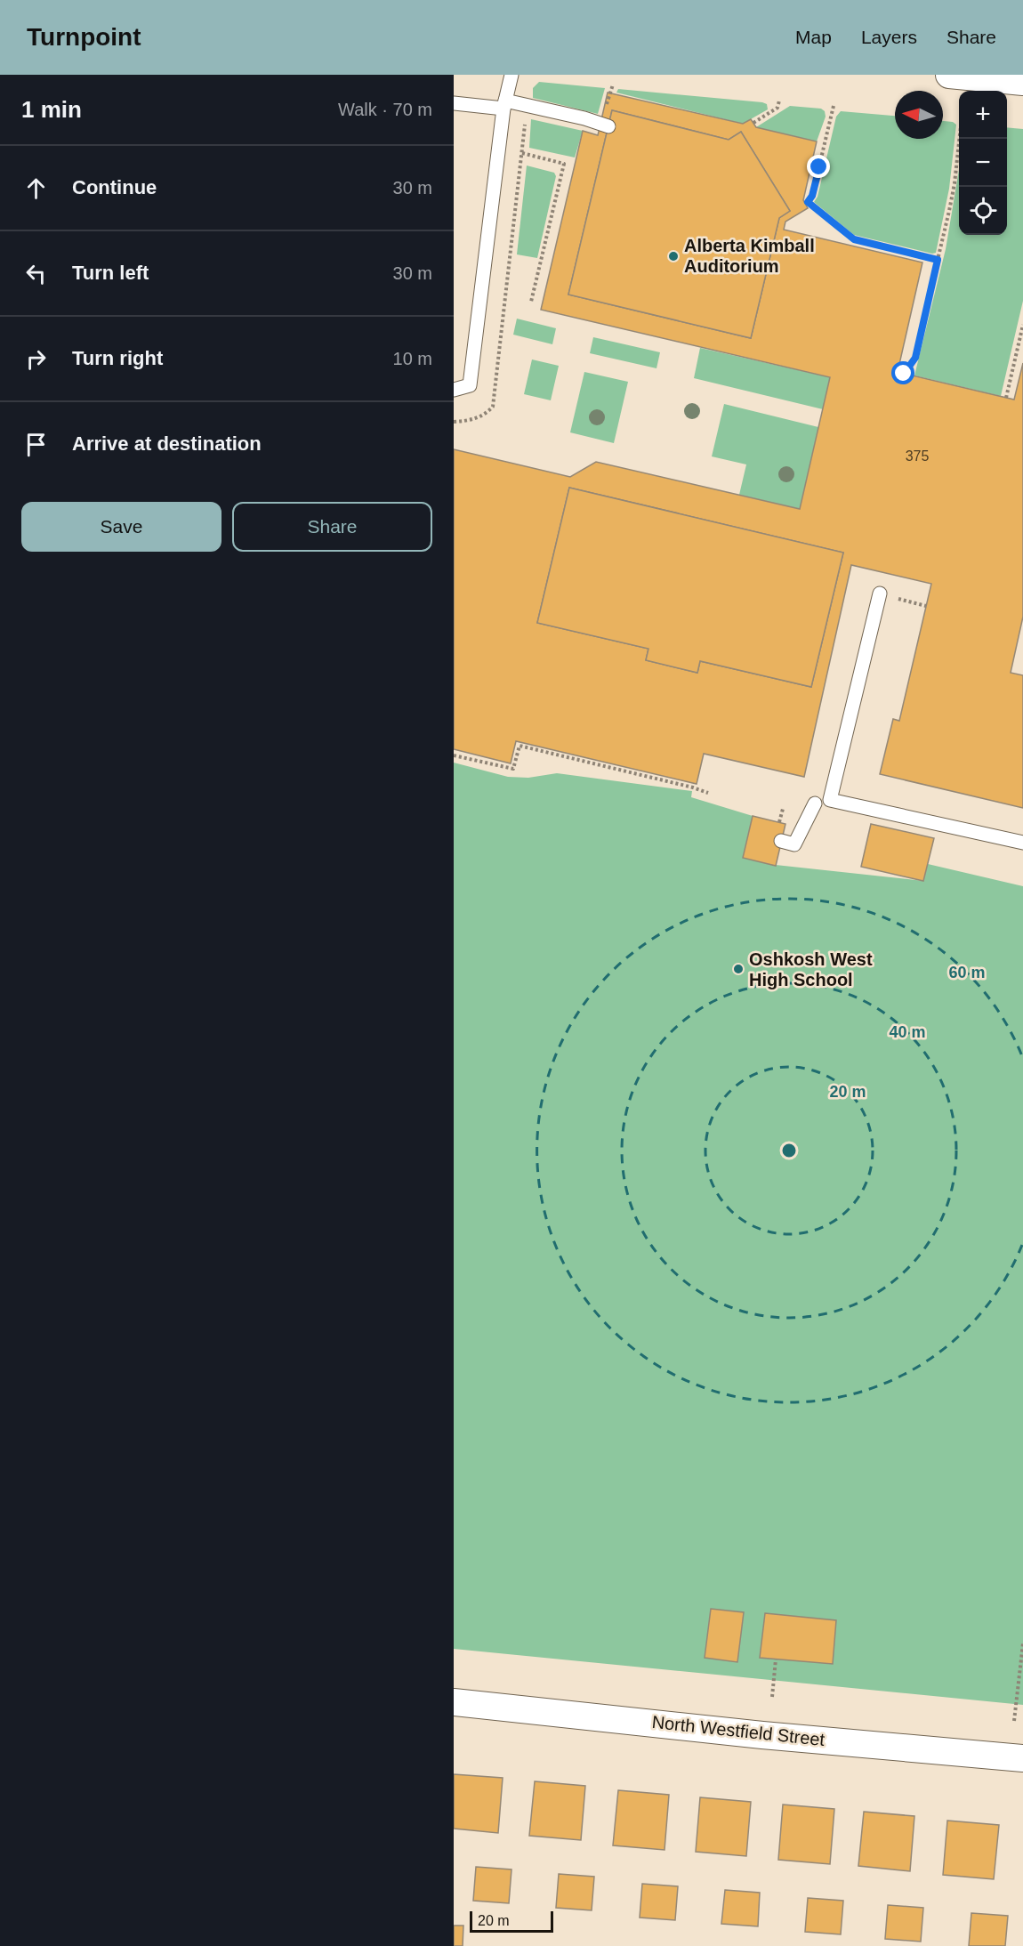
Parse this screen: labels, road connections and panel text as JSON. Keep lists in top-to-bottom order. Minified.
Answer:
{"streets":{"street":["North Westfield Street"]},"places":["Alberta Kimball Auditorium","Oshkosh West High School"],"house_numbers":["375"],"scale_bar":"20 m","north":"left","page":{"header":"Turnpoint","nav":["Map","Layers","Share"],"heading":["1 min","Walk · 70 m"],"map_buttons":["+","−"],"list":[["Continue","30 m"],["Turn left","30 m"],["Turn right","10 m"],"Arrive at destination"],"buttons":["Save","Share"],"scale":"20 m"},"rings":["60 m","40 m","20 m"]}
